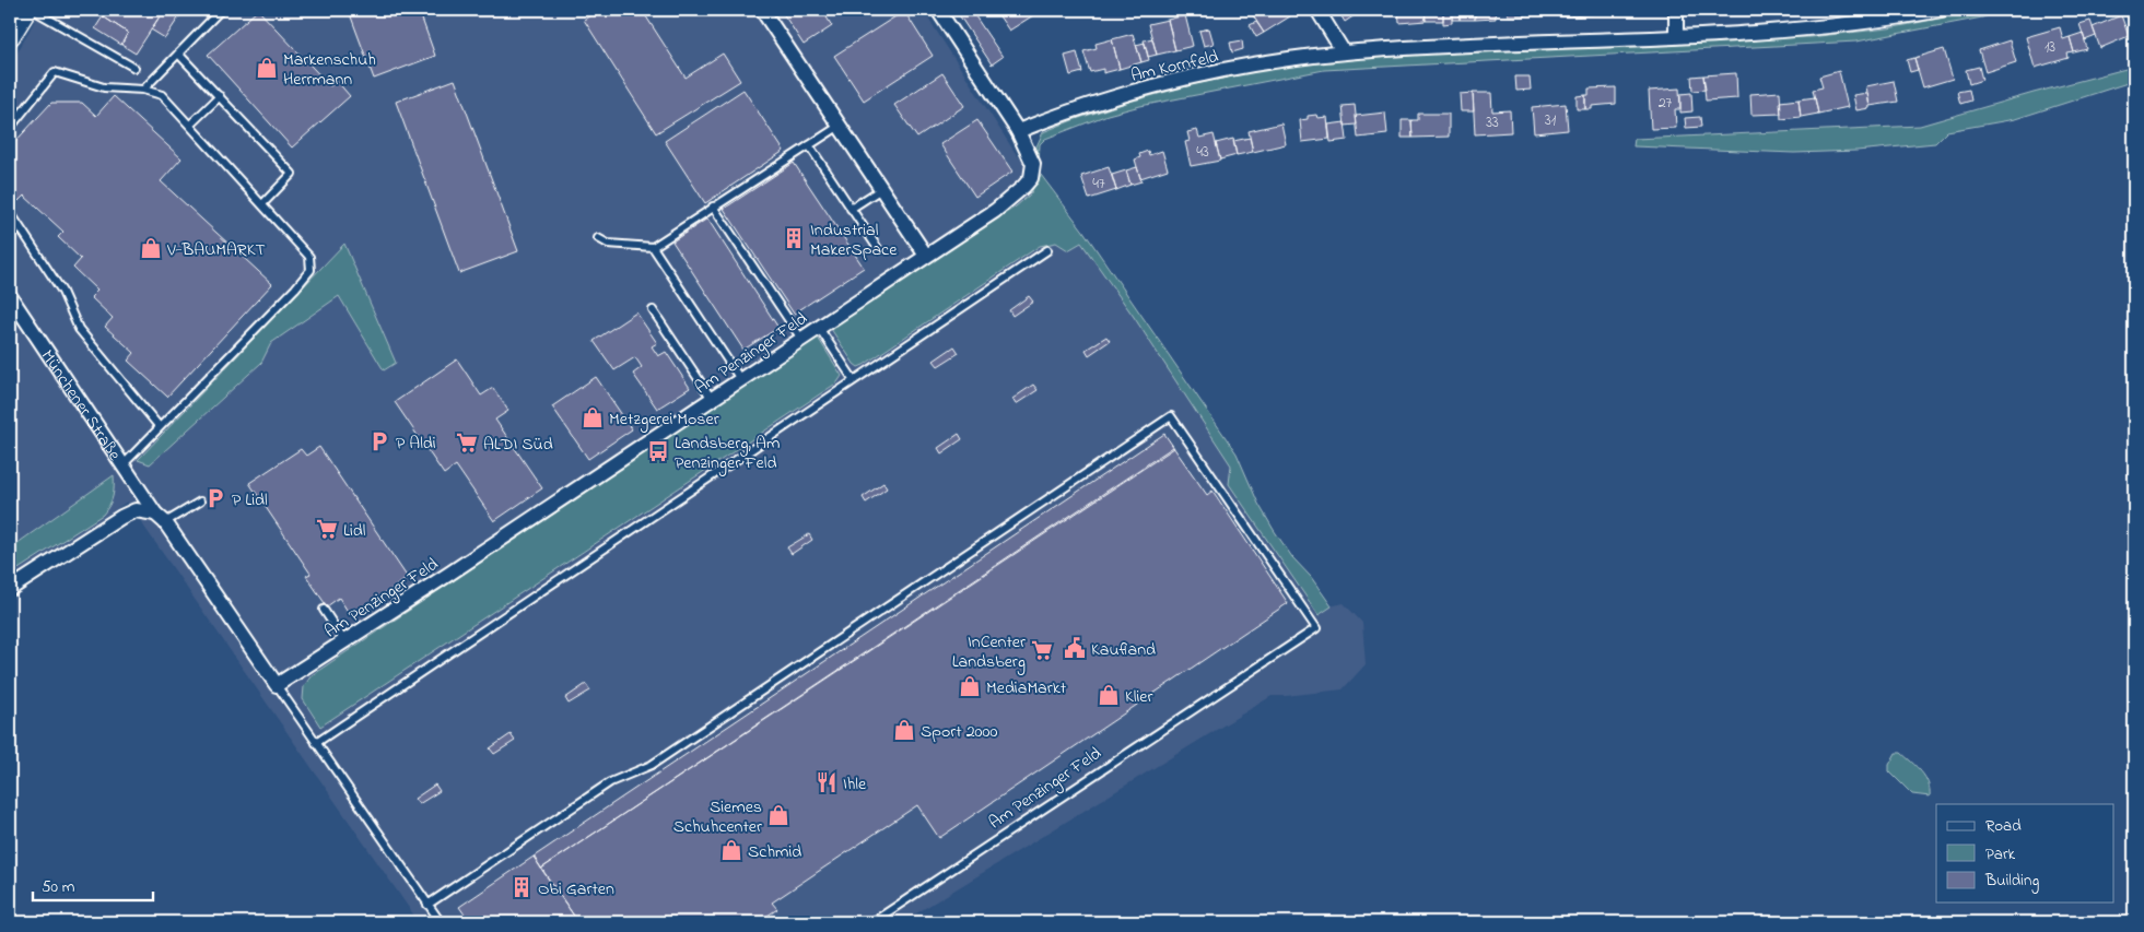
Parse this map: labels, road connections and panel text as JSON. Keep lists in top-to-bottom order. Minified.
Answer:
{"streets":{"street":["Am Kornfeld","Am Penzinger Feld","Münchener Straße"]},"crossings":[["Am Kornfeld","Am Penzinger Feld"]],"places":{"shop":["Markenschuh Herrmann","V-BAUMARKT","Metzgerei Moser","MediaMarkt","Klier","Sport 2000","Siemes Schuhcenter","Schmid"],"building":["Industrial MakerSpace","Obi Garten"],"parking":["P Aldi","P Lidl"],"supermarket":["ALDI Süd","Lidl","InCenter Landsberg"],"bus stop":["Landsberg, Am Penzinger Feld"],"public building":["Kaufland"],"restaurant":["Ihle"]},"house_numbers":["13","27","31","33","43","47"],"legend":["Road","Park","Building"],"scale_bar":"50 m"}
